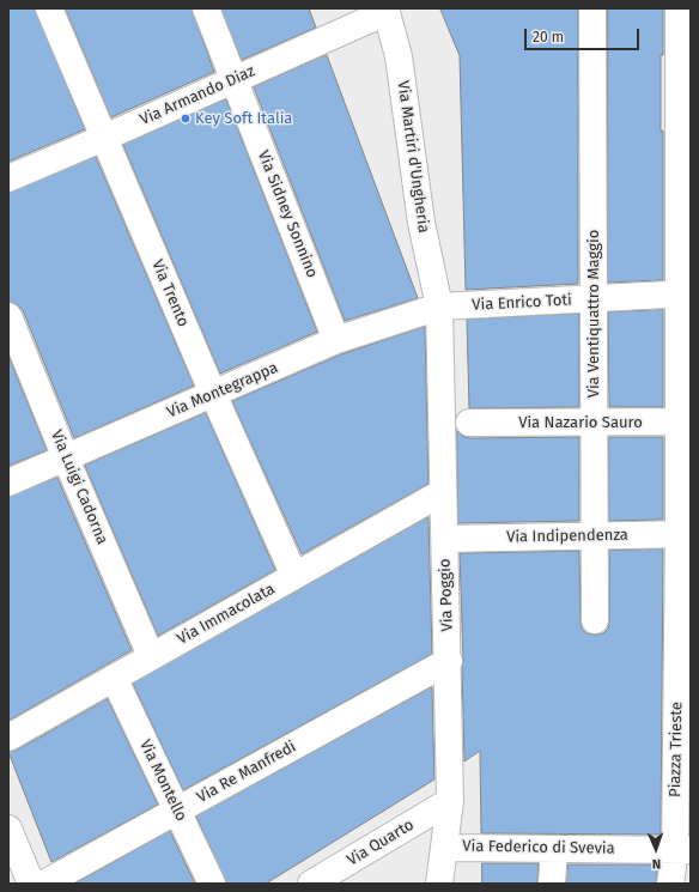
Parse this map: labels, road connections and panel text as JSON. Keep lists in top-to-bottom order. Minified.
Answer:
{"streets":{"street":["Via Armando Diaz","Via Martiri d'Ungheria","Via Sidney Sonnino","Via Trento","Via Enrico Toti","Via Ventiquattro Maggio","Via Montegrappa","Via Nazario Sauro","Via Luigi Cadorna","Via Indipendenza","Via Poggio","Via Immacolata","Piazza Trieste","Via Re Manfredi","Via Montello","Via Quarto","Via Federico di Svevia"]},"crossings":[["Via Armando Diaz","Via Martiri d'Ungheria"],["Via Armando Diaz","Via Sidney Sonnino"],["Via Armando Diaz","Via Trento"],["Via Martiri d'Ungheria","Via Enrico Toti"],["Via Martiri d'Ungheria","Via Montegrappa"],["Via Martiri d'Ungheria","Via Poggio"],["Via Sidney Sonnino","Via Montegrappa"],["Via Trento","Via Montegrappa"],["Via Trento","Via Immacolata"],["Via Enrico Toti","Via Ventiquattro Maggio"],["Via Enrico Toti","Via Montegrappa"],["Via Enrico Toti","Via Poggio"],["Via Enrico Toti","Piazza Trieste"],["Via Ventiquattro Maggio","Via Nazario Sauro"],["Via Ventiquattro Maggio","Via Indipendenza"],["Via Montegrappa","Via Luigi Cadorna"],["Via Montegrappa","Via Poggio"],["Via Nazario Sauro","Piazza Trieste"],["Via Luigi Cadorna","Via Immacolata"],["Via Indipendenza","Via Poggio"],["Via Indipendenza","Piazza Trieste"],["Via Poggio","Via Immacolata"],["Via Poggio","Via Re Manfredi"],["Via Poggio","Via Quarto"],["Via Poggio","Via Federico di Svevia"],["Via Immacolata","Via Montello"],["Piazza Trieste","Via Federico di Svevia"],["Via Re Manfredi","Via Montello"]],"places":["Key Soft Italia"],"scale_bar":"20 m","north":"bottom"}
